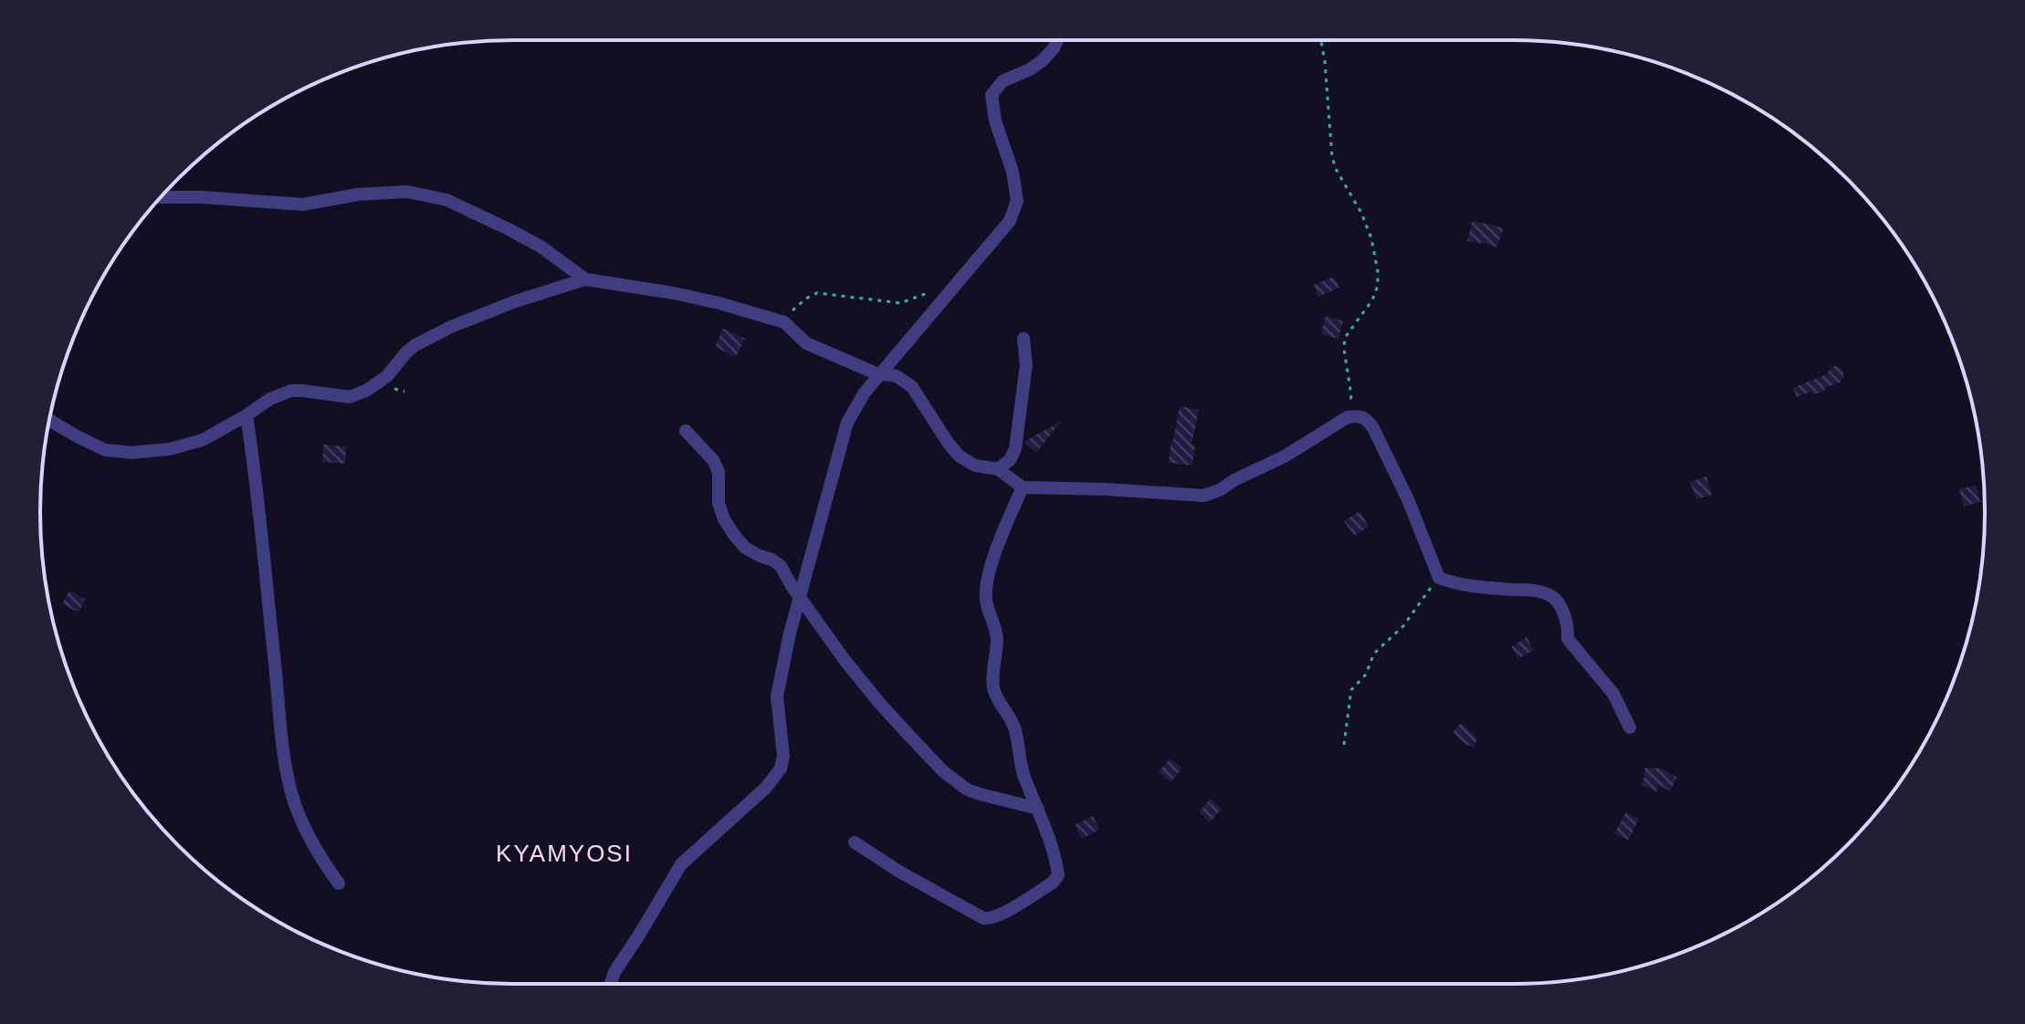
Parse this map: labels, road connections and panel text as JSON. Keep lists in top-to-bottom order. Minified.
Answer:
{"districts":["KYAMYOSI"]}
